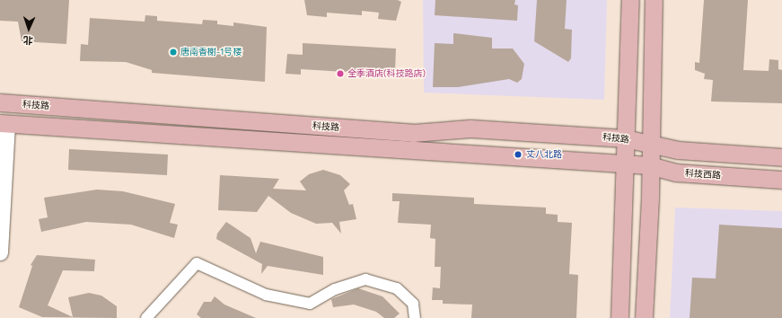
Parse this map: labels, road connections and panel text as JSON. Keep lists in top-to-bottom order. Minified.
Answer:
{"streets":{"main road":["科技路","科技西路"]},"crossings":[["科技路","科技西路"]],"places":["唐南香榭-1号楼","全季酒店(科技路店)","丈八北路"],"north":"bottom"}
